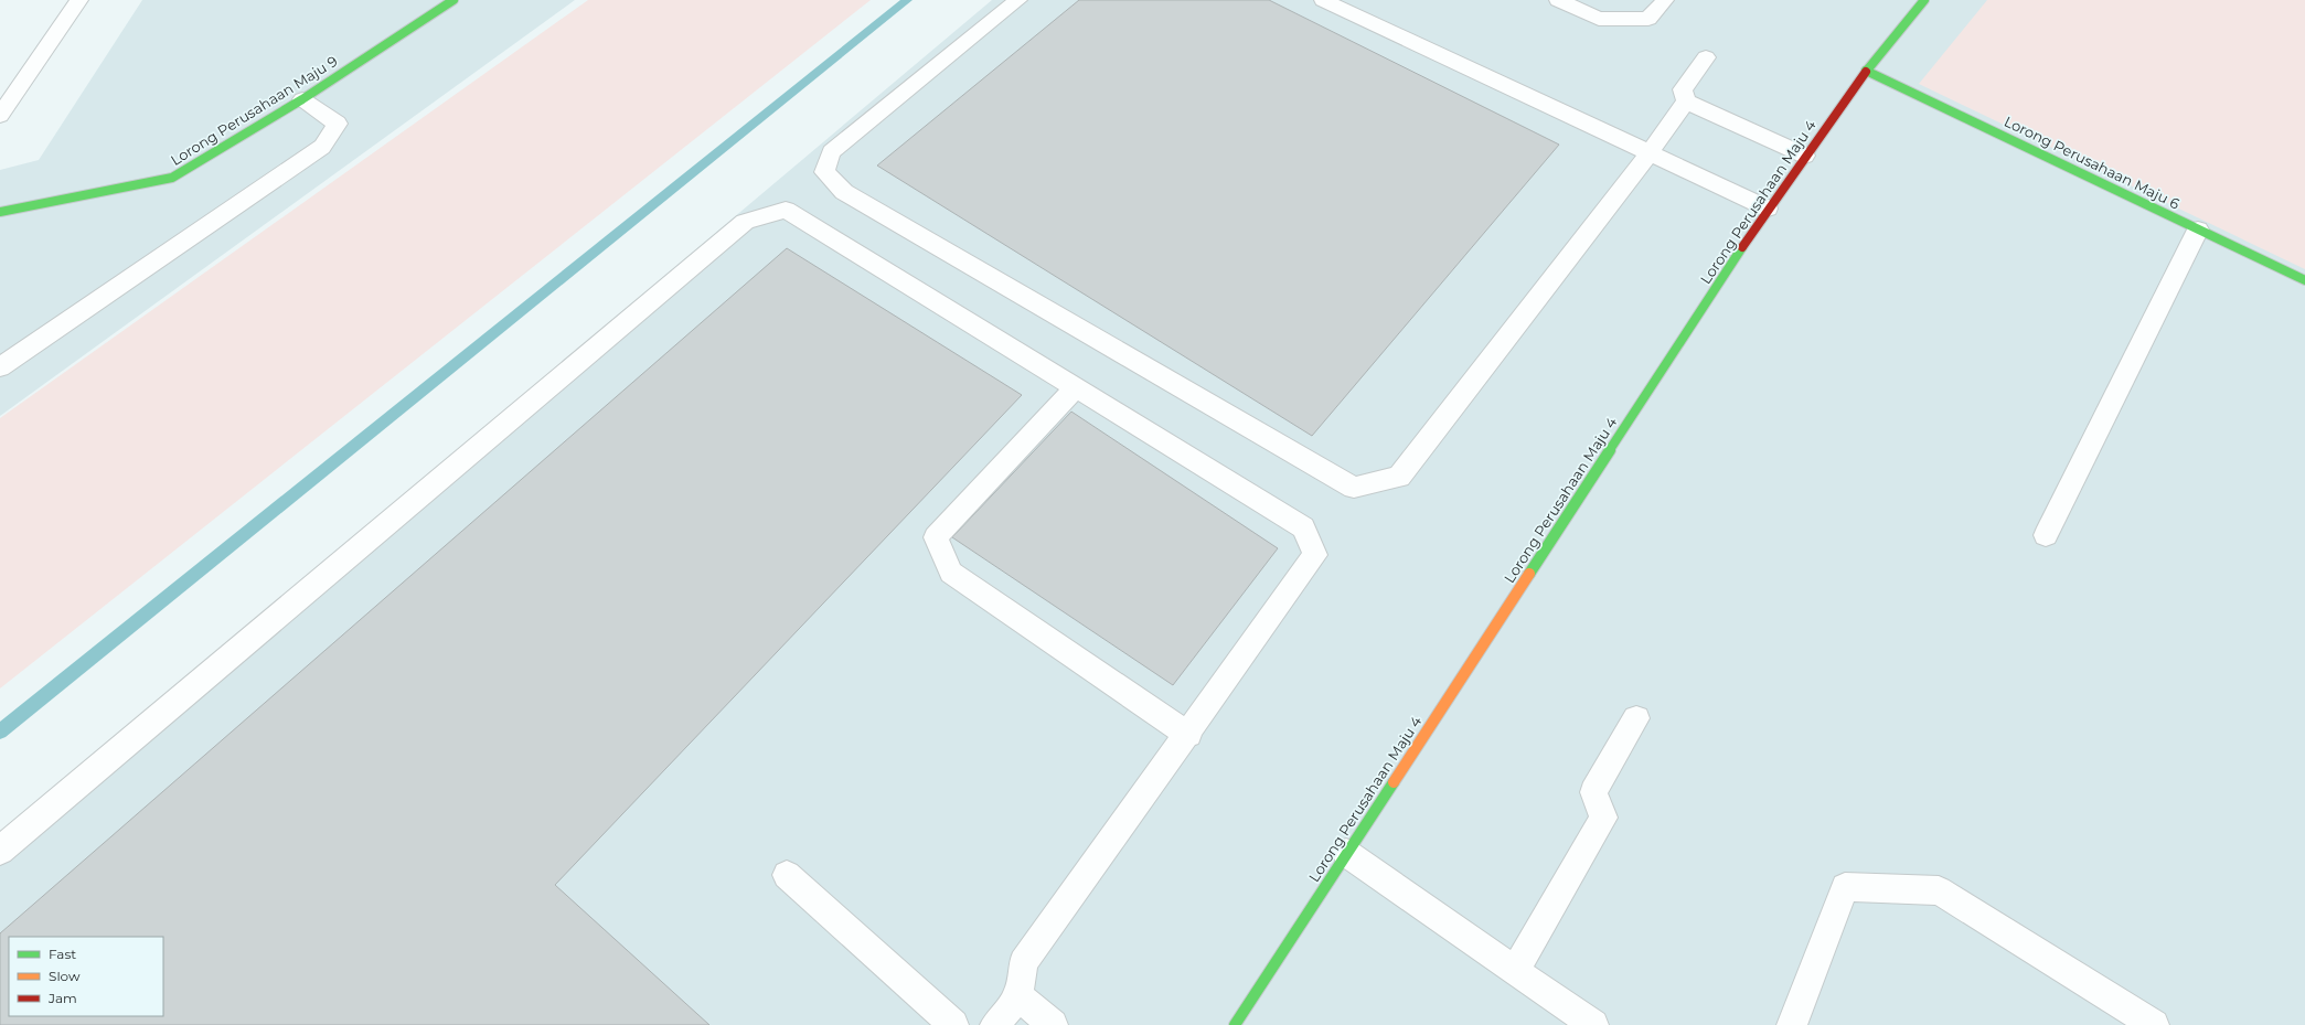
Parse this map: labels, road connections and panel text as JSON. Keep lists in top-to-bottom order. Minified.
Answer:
{"streets":{"street":["Lorong Perusahaan Maju 9","Lorong Perusahaan Maju 6","Lorong Perusahaan Maju 4"]},"crossings":[["Lorong Perusahaan Maju 6","Lorong Perusahaan Maju 4"]],"legend":["Fast","Slow","Jam"]}
